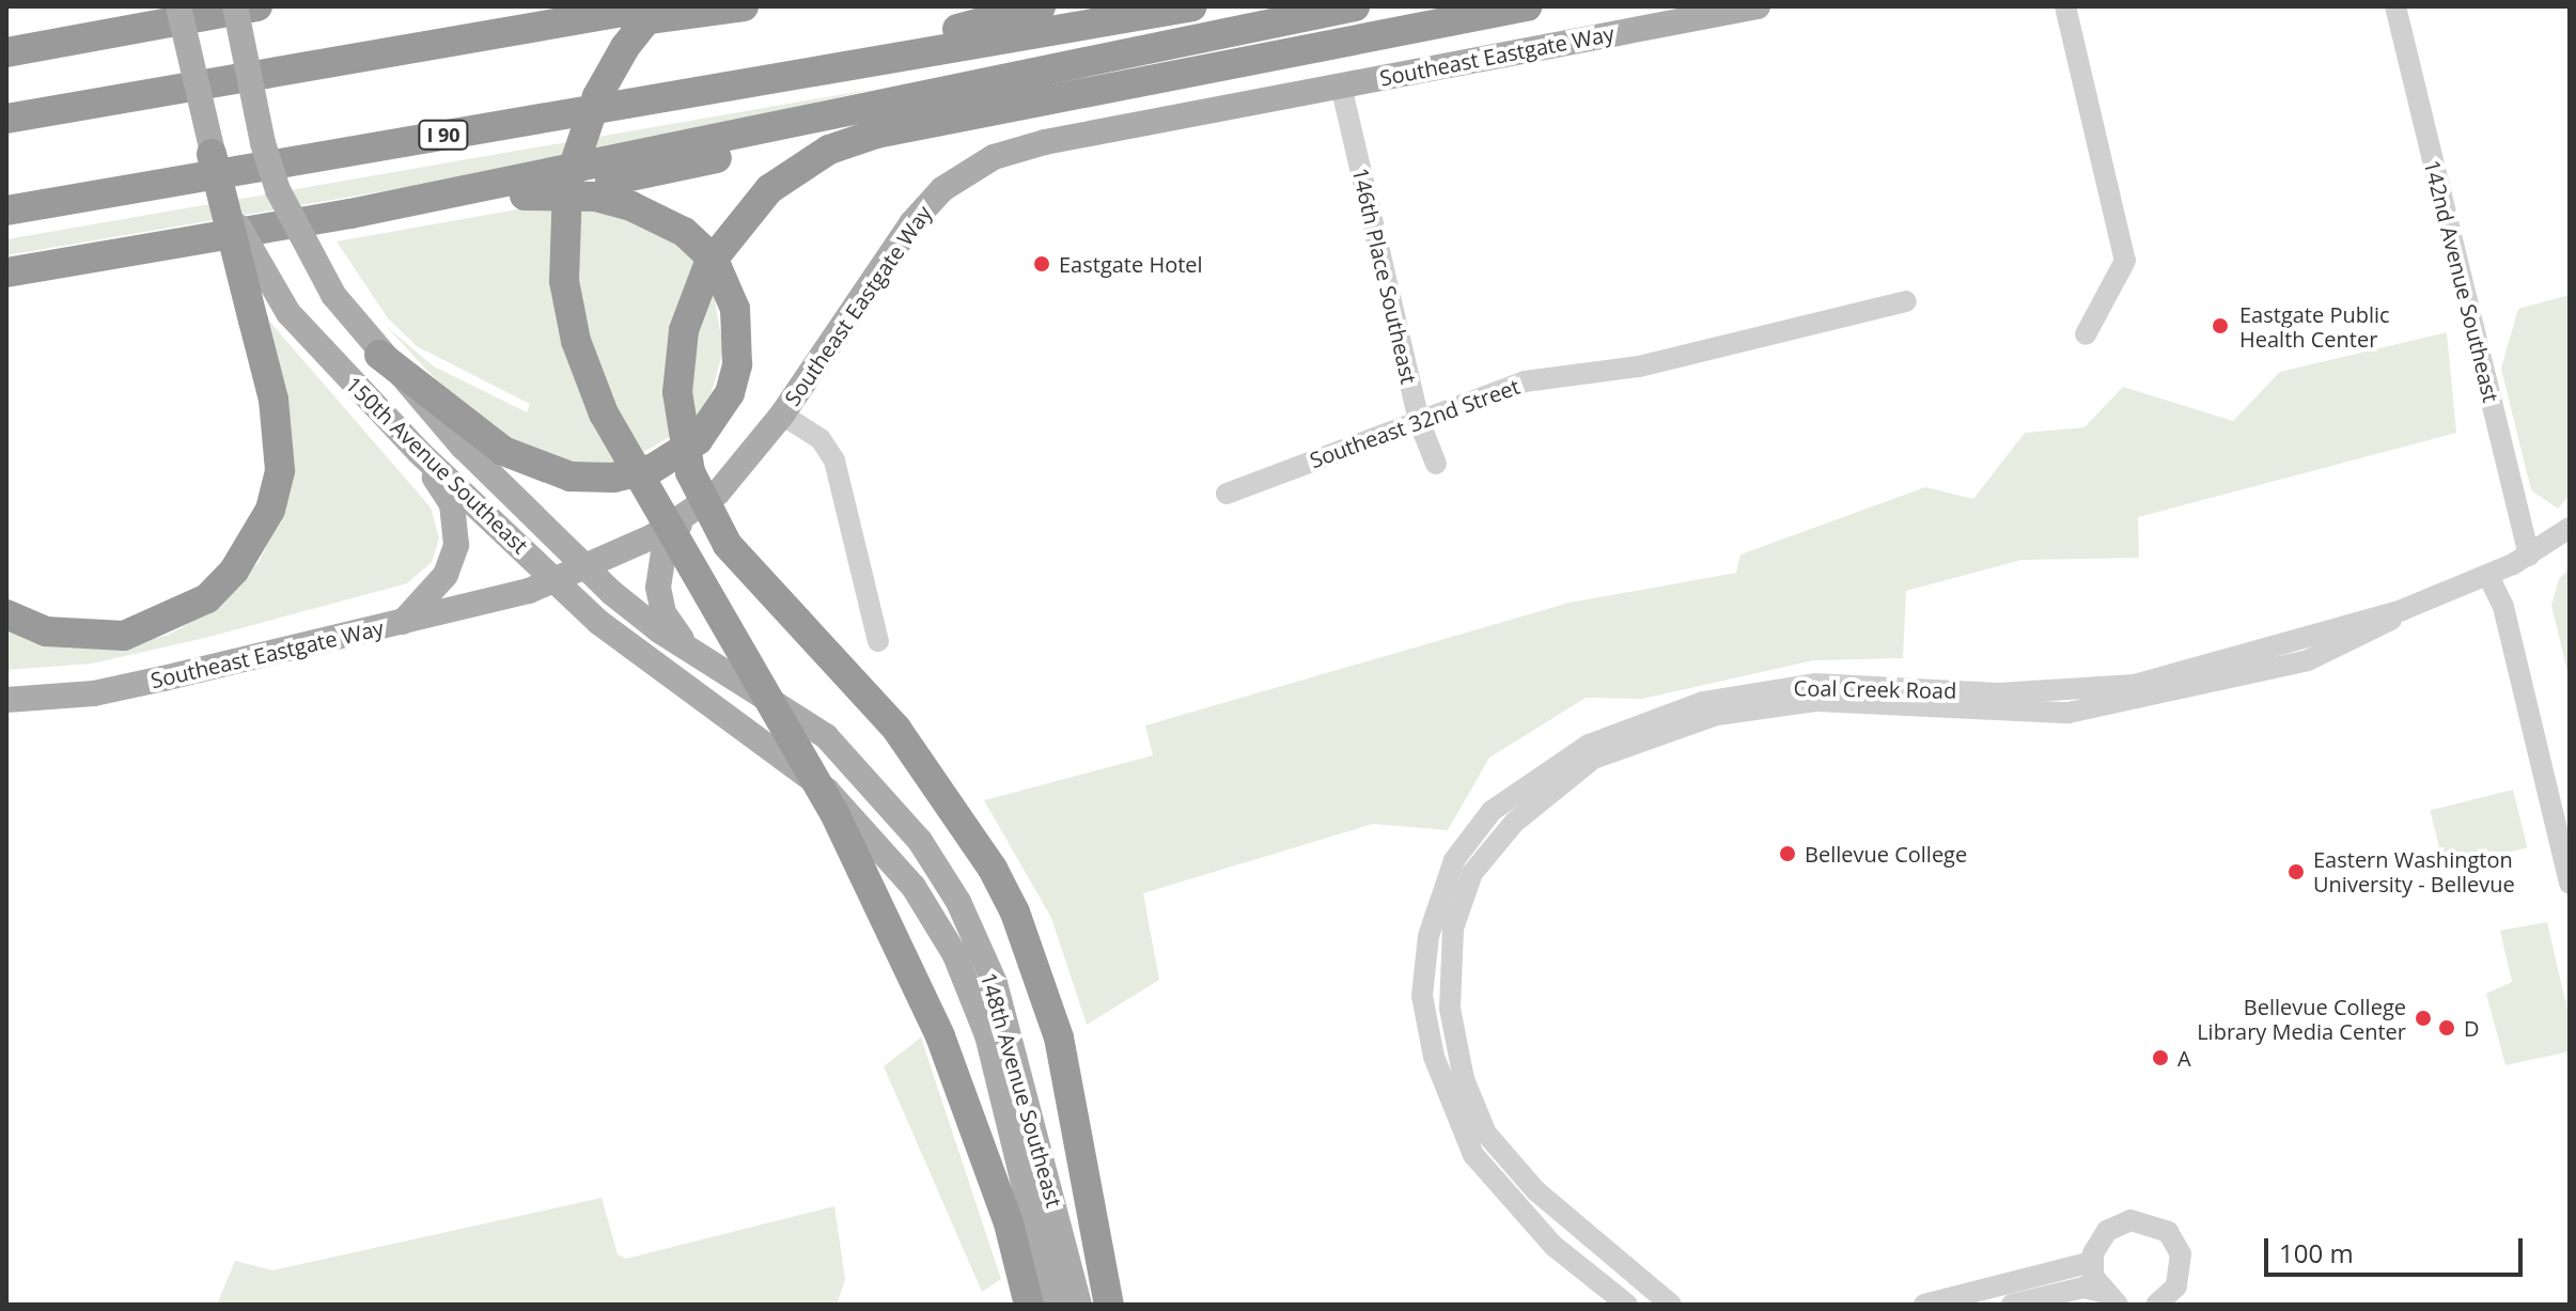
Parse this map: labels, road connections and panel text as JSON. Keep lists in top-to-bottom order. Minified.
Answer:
{"streets":{"highway":["I 90"],"main road":["Southeast Eastgate Way","150th Avenue Southeast","148th Avenue Southeast"],"street":["146th Place Southeast","142nd Avenue Southeast","Southeast 32nd Street","Coal Creek Road"]},"crossings":[["Southeast Eastgate Way","146th Place Southeast"],["Southeast Eastgate Way","150th Avenue Southeast"],["146th Place Southeast","Southeast 32nd Street"],["142nd Avenue Southeast","Coal Creek Road"],["150th Avenue Southeast","148th Avenue Southeast"]],"places":["Eastgate Hotel","Eastgate Public Health Center","Bellevue College","Eastern Washington University - Bellevue","Bellevue College Library Media Center","D","A"],"scale_bar":"100 m"}
